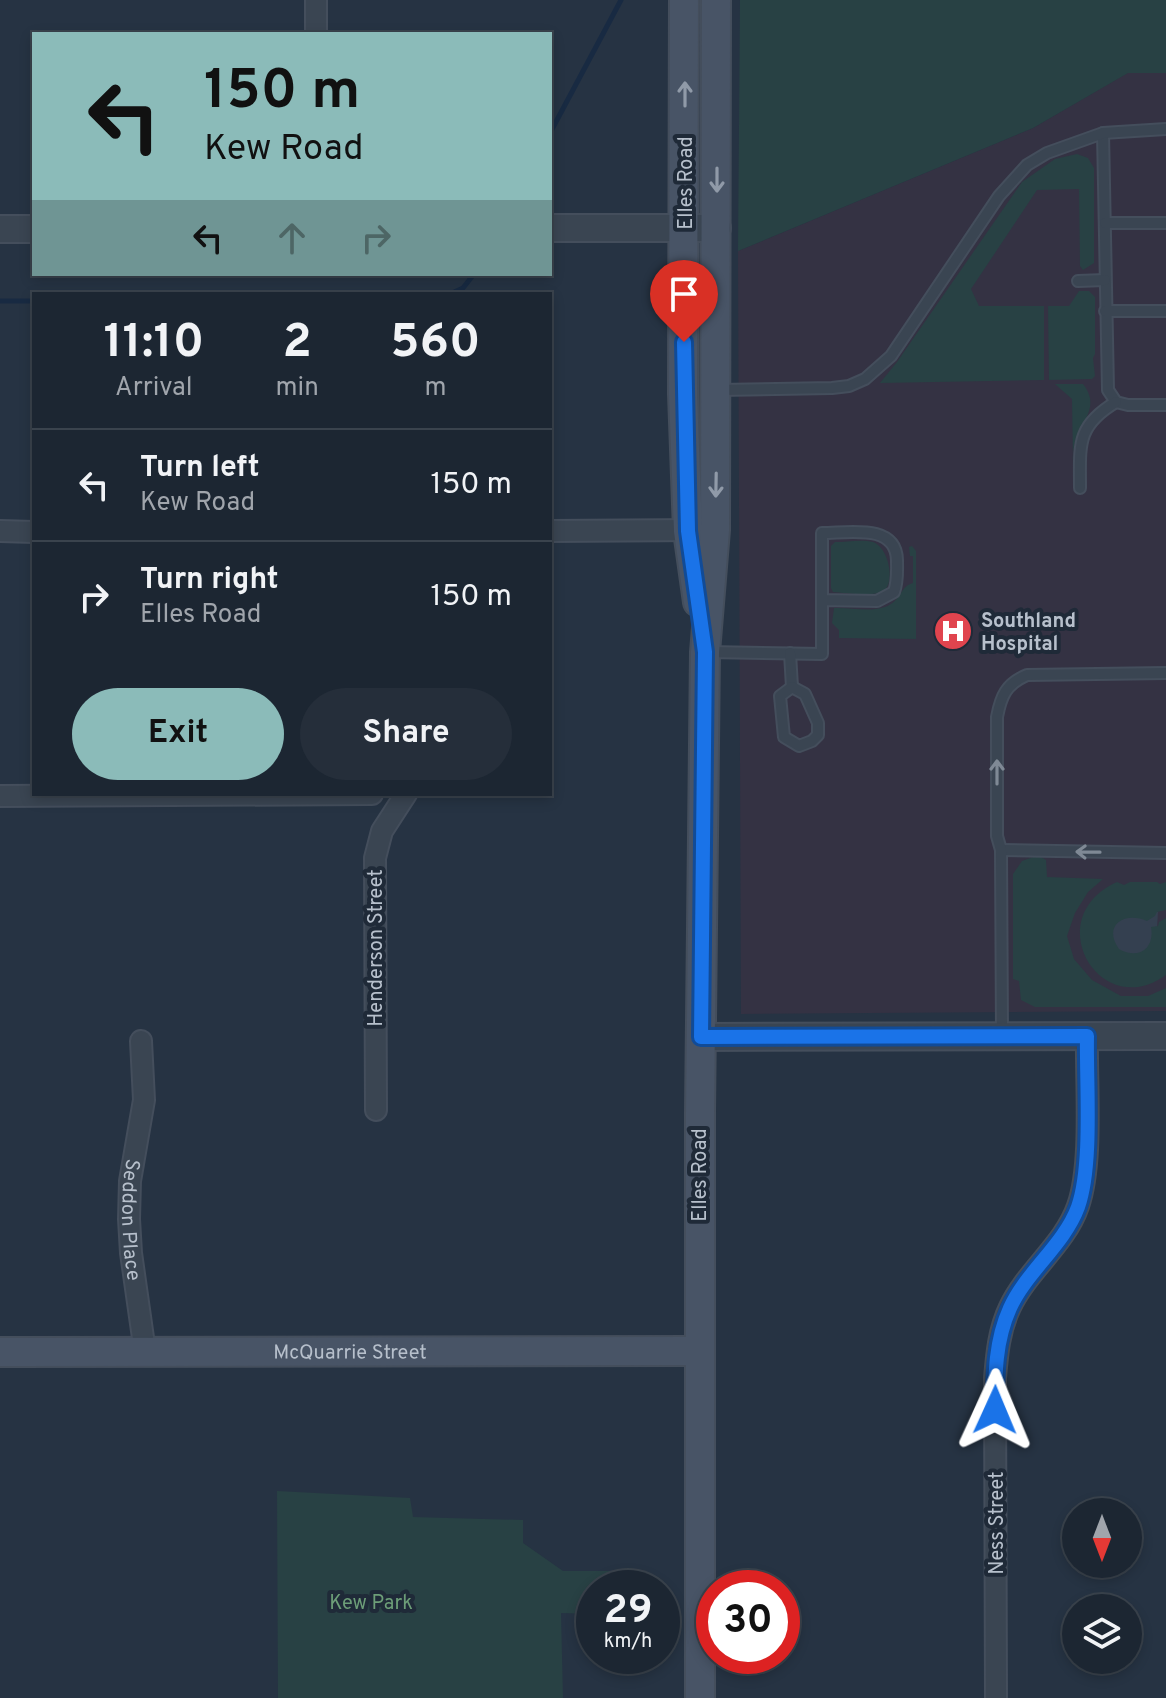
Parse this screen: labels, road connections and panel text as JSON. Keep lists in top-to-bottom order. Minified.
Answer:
{"streets":{"main road":["Elles Road","McQuarrie Street"],"street":["Henderson Street","Seddon Place","Ness Street"]},"crossings":[["Elles Road","McQuarrie Street"],["Seddon Place","McQuarrie Street"]],"parks":["Kew Park"],"places":{"hospital":["Southland Hospital"]},"north":"bottom","page":{"turn":["150 m","Kew Road"],"eta":["11:10","Arrival","2","min","560","m"],"list":[{"name":"Turn left","note":"Kew Road","value":"150 m"},{"name":"Turn right","note":"Elles Road","value":"150 m"}],"buttons":["Exit","Share"],"speed":"29 km/h","limit":"30"}}
